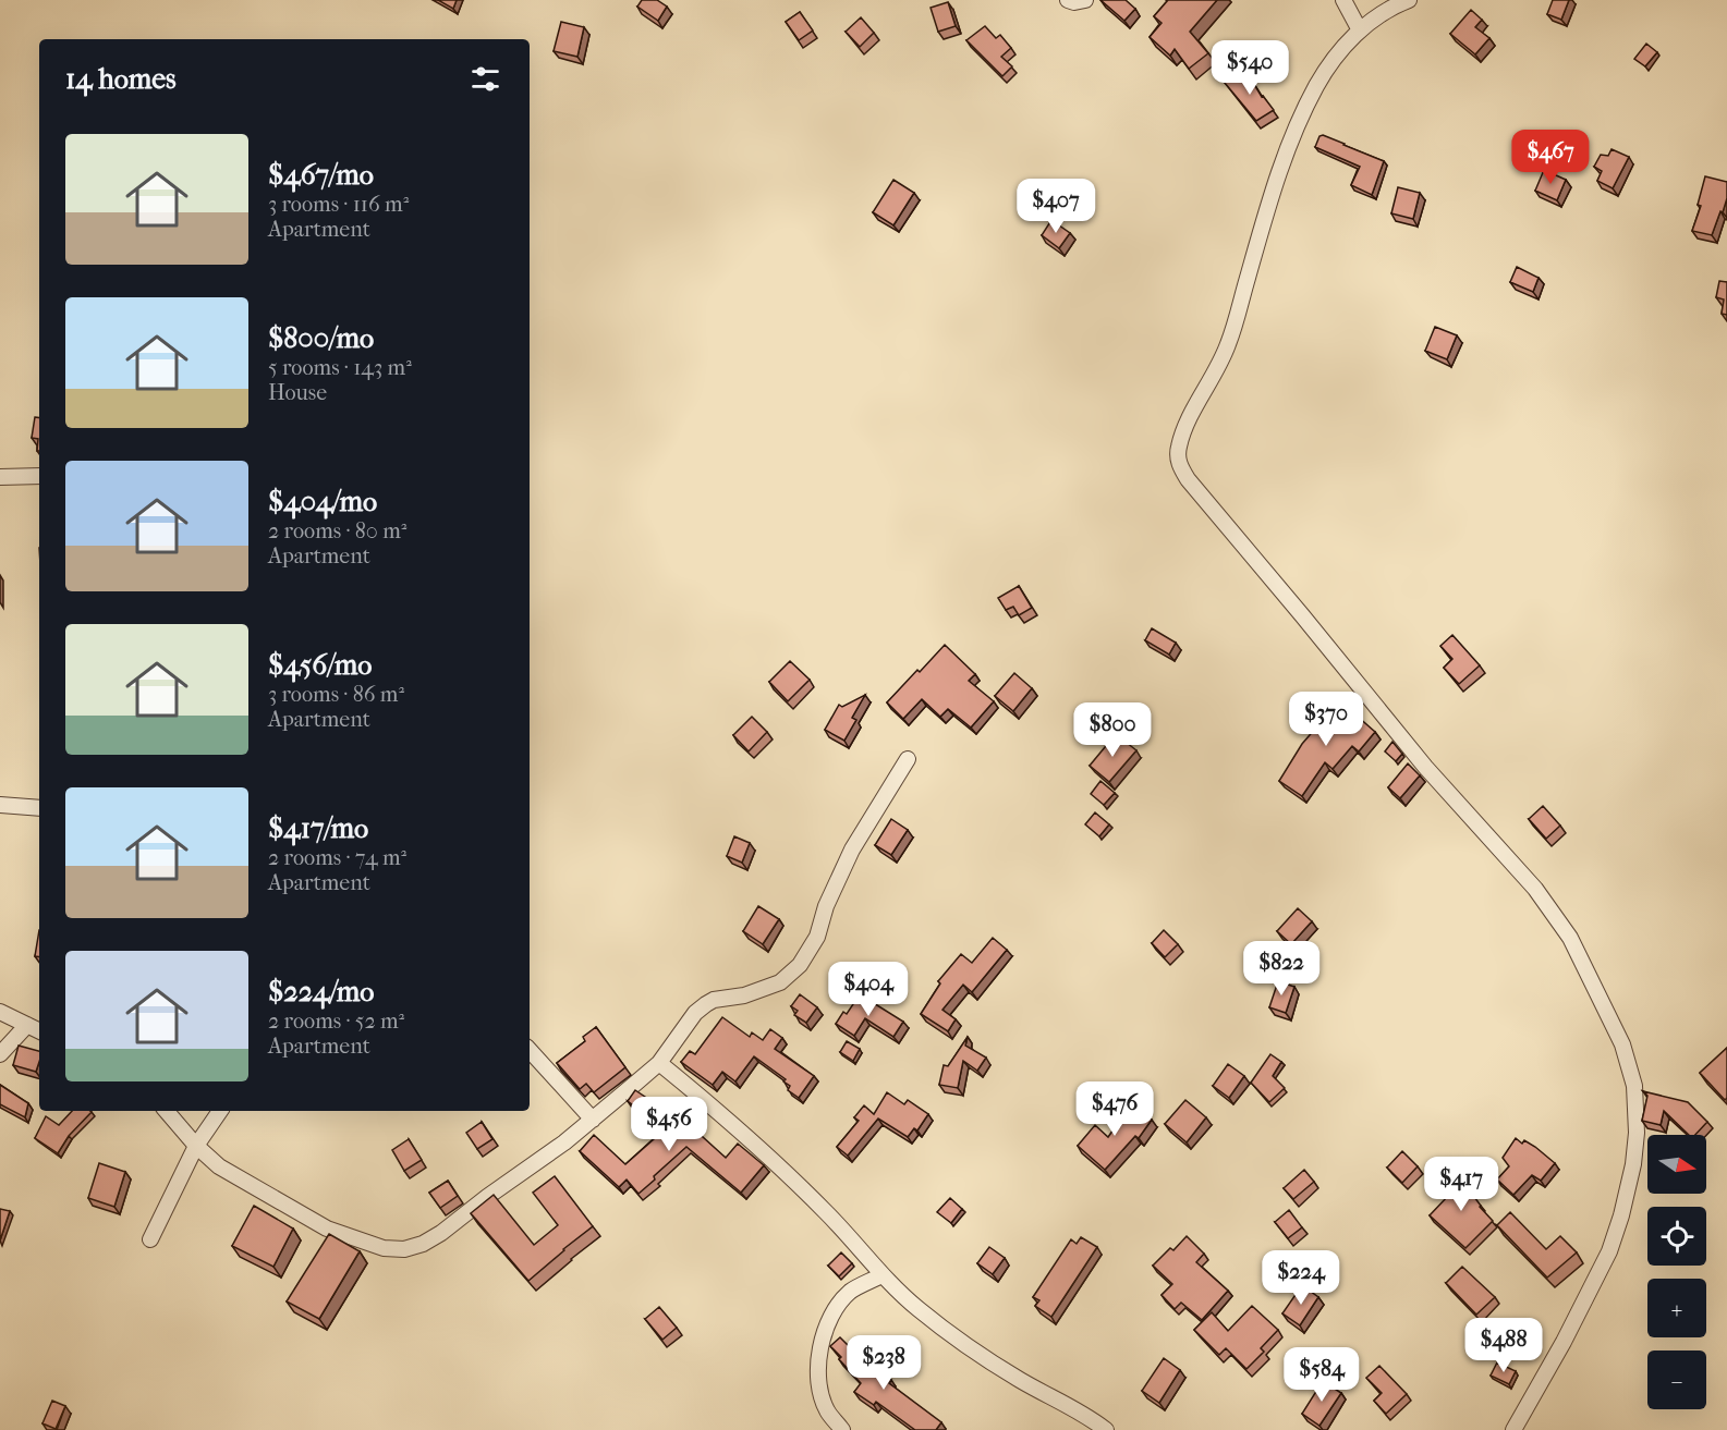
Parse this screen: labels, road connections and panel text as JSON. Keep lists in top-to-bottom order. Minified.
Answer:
{"north":"right","page":{"heading":"14 homes","price":["$540","$467","$407","$370","$800","$822","$404","$476","$456","$417","$224","$488","$238","$584"],"list":[{"name":"$467/mo","note":"3 rooms · 116 m² · Apartment"},{"name":"$800/mo","note":"5 rooms · 143 m² · House"},{"name":"$404/mo","note":"2 rooms · 80 m² · Apartment"},{"name":"$456/mo","note":"3 rooms · 86 m² · Apartment"},{"name":"$417/mo","note":"2 rooms · 74 m² · Apartment"},{"name":"$224/mo","note":"2 rooms · 52 m² · Apartment"}],"map_buttons":["+","−"]}}
